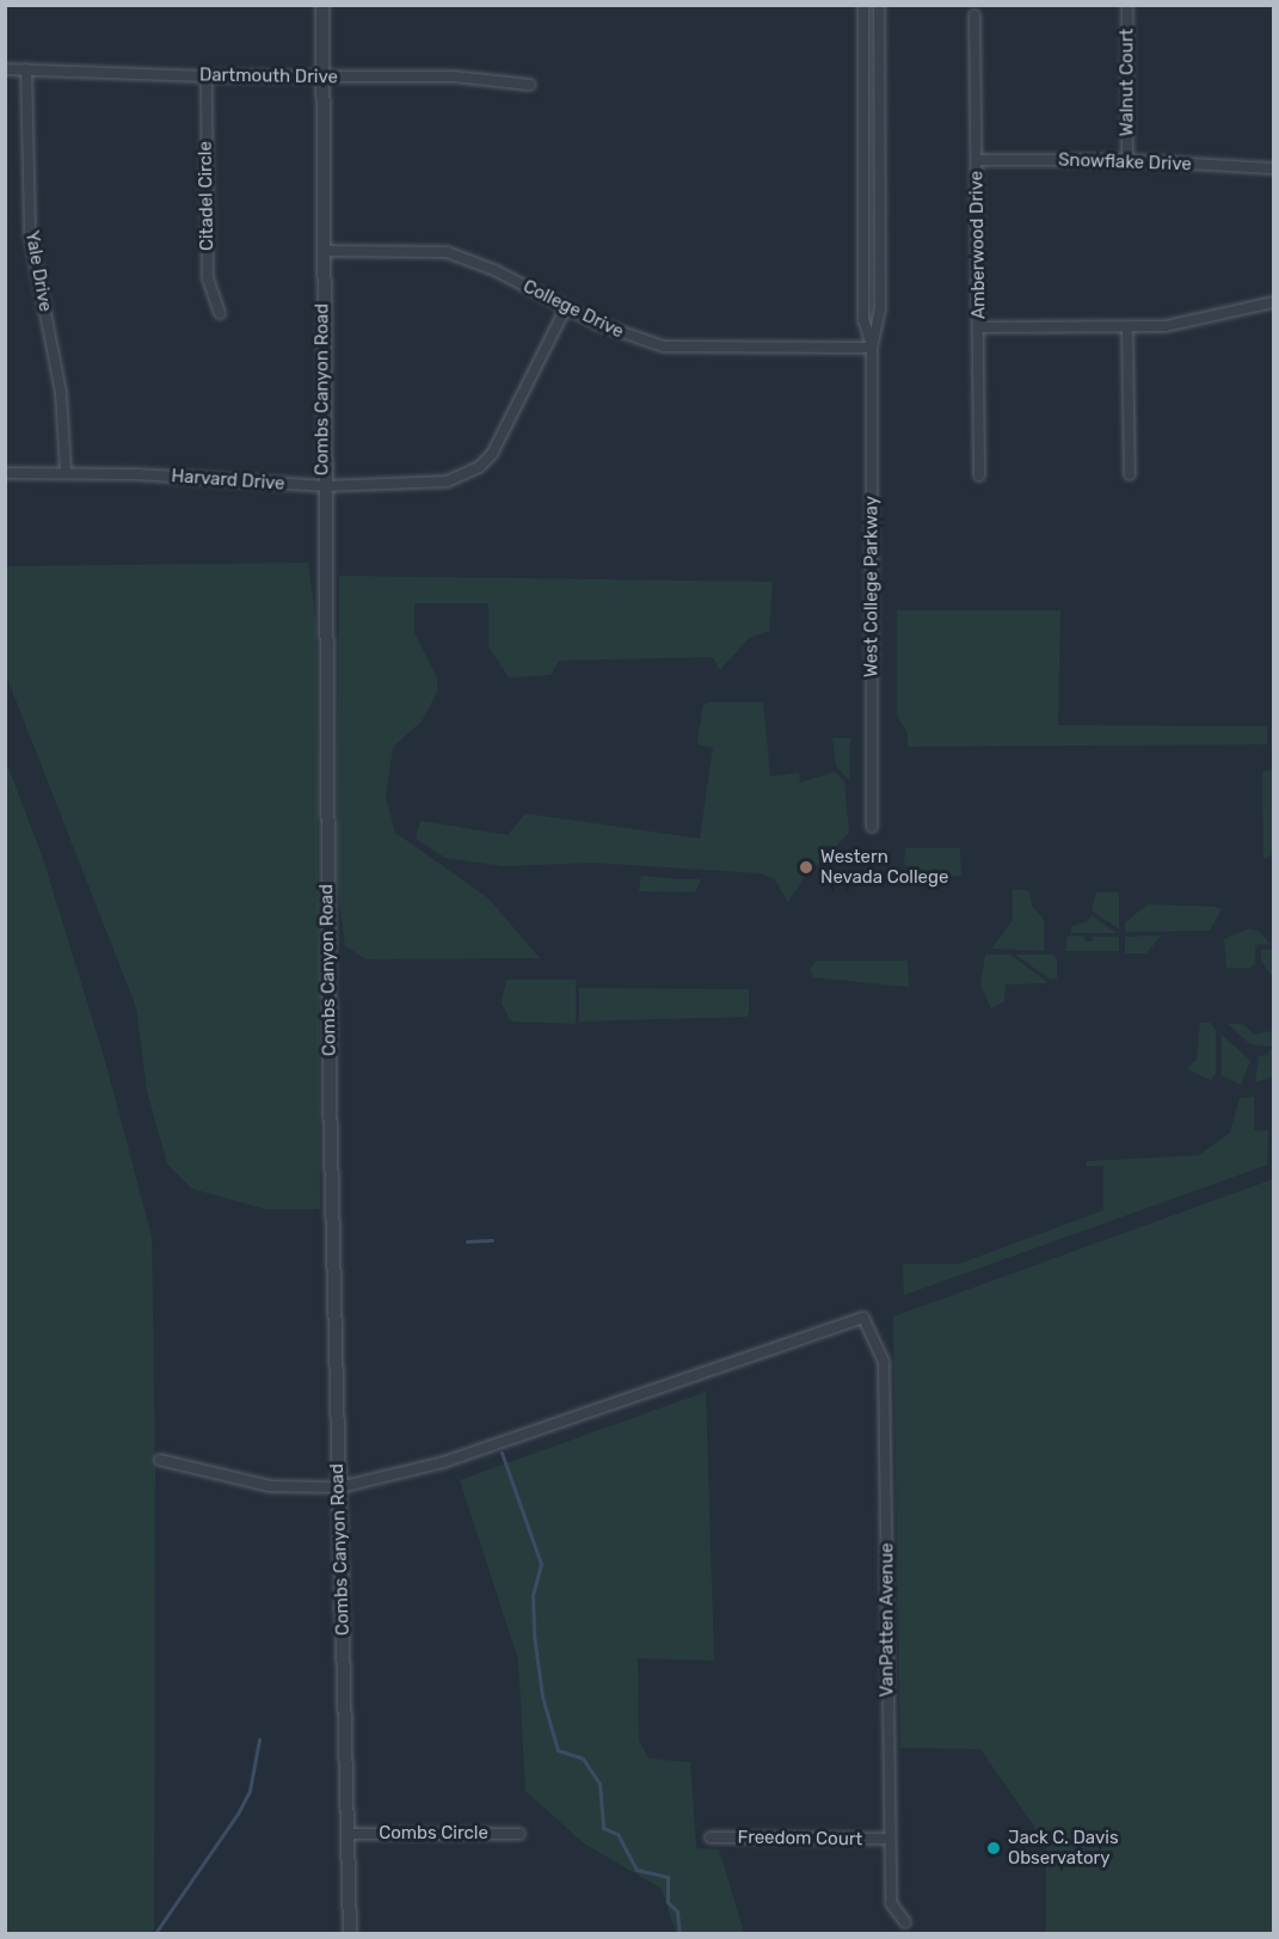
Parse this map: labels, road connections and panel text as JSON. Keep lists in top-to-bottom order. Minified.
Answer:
{"streets":{"street":["Dartmouth Drive","Walnut Court","Snowflake Drive","Citadel Circle","Amberwood Drive","Yale Drive","College Drive","Combs Canyon Road","Harvard Drive","West College Parkway","VanPatten Avenue","Combs Circle","Freedom Court"]},"crossings":[["Dartmouth Drive","Citadel Circle"],["Dartmouth Drive","Yale Drive"],["Dartmouth Drive","Combs Canyon Road"],["Walnut Court","Snowflake Drive"],["Snowflake Drive","Amberwood Drive"],["Yale Drive","Harvard Drive"],["College Drive","Combs Canyon Road"],["College Drive","Harvard Drive"],["College Drive","West College Parkway"],["Combs Canyon Road","Harvard Drive"],["Combs Canyon Road","VanPatten Avenue"],["Combs Canyon Road","Combs Circle"],["VanPatten Avenue","Freedom Court"]],"places":["Western Nevada College","Jack C. Davis Observatory"]}
